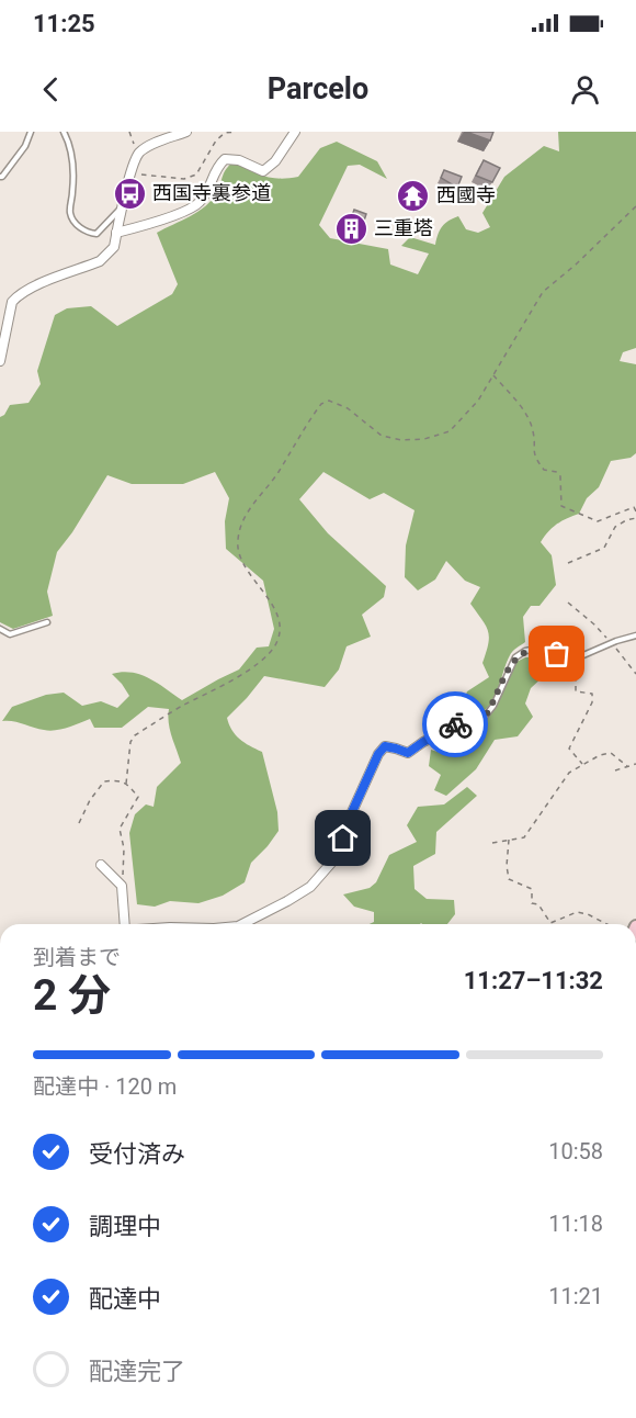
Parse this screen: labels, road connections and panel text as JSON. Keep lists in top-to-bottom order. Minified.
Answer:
{"places":{"bus stop":["西国寺裏参道"],"temple":["西國寺"],"building":["三重塔"]},"page":{"status":"11:25","header":"Parcelo","heading":["2 分","到着まで","11:27–11:32"],"bar":"配達中 · 120 m","list":[["受付済み","10:58"],["調理中","11:18"],["配達中","11:21"],"配達完了"]}}
